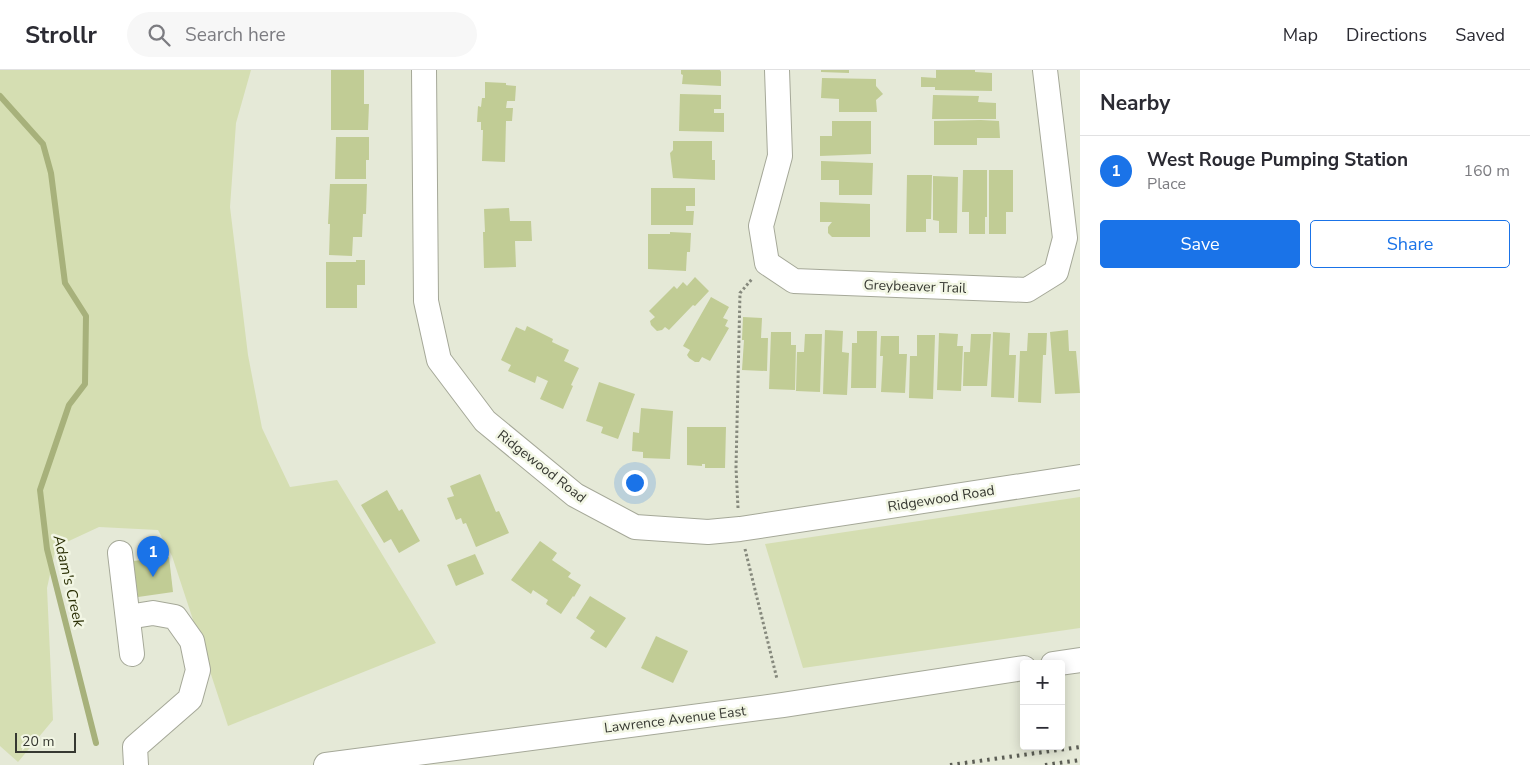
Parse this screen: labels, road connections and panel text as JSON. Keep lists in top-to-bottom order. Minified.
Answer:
{"streets":{"street":["Greybeaver Trail","Ridgewood Road","Lawrence Avenue East"]},"water":["Adam's Creek"],"scale_bar":"20 m","page":{"header":"Strollr","search":"Search here","nav":["Map","Directions","Saved"],"heading":"Nearby","list":[{"mark":"1","name":"West Rouge Pumping Station","note":"Place","value":"160 m"}],"buttons":["Save","Share"],"pins":"1","map_buttons":["+","−"],"scale":"20 m"}}
